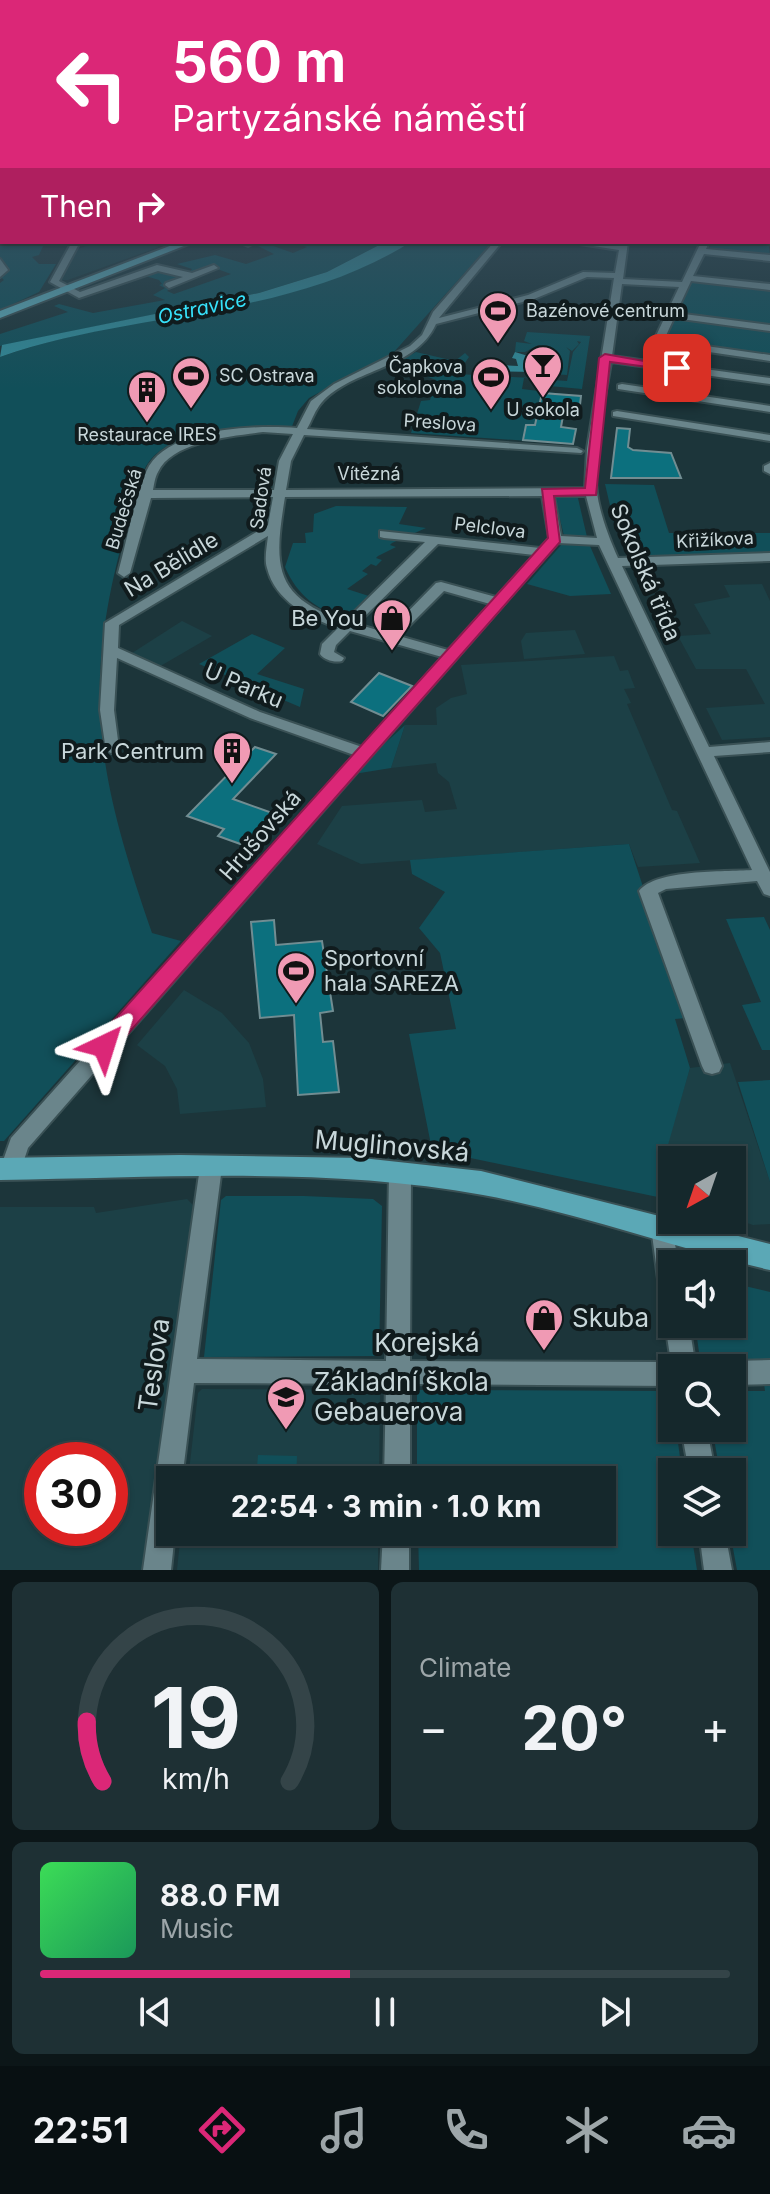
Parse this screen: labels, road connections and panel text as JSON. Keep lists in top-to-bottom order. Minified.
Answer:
{"streets":{"main road":["Muglinovská"],"street":["Preslova","Vítězná","Sadová","Budečská","Pelclova","Křižíkova","Na Bělidle","Sokolská třída","U Parku","Hrušovská","Korejská","Teslova"]},"crossings":[["Preslova","Sadová"],["Preslova","Budečská"],["Vítězná","Sadová"],["Vítězná","Budečská"],["Vítězná","Sokolská třída"],["Sadová","Budečská"],["Sadová","Na Bělidle"],["Sadová","Hrušovská"],["Pelclova","Hrušovská"],["Křižíkova","Sokolská třída"],["Na Bělidle","U Parku"],["U Parku","Hrušovská"],["Hrušovská","Muglinovská"],["Muglinovská","Teslova"],["Korejská","Teslova"]],"water":["Ostravice"],"places":{"sports":["Bazénové centrum","SC Ostrava","Čapkova sokolovna","Sportovní hala SAREZA"],"bar":["U sokola"],"building":["Restaurace IRES","Park Centrum"],"shop":["Be You","Skuba"],"school or university":["Základní škola Gebauerova"]},"north":"bottom left","page":{"turn":["560 m","Partyzánské náměstí"],"then":"Then","limit":"30","trip":"22:54 · 3 min · 1.0 km","tile":"Climate","heat":["−","20°","+"],"song":["88.0 FM","Music"],"tabs":"22:51","gauge":["19","km/h"]}}
